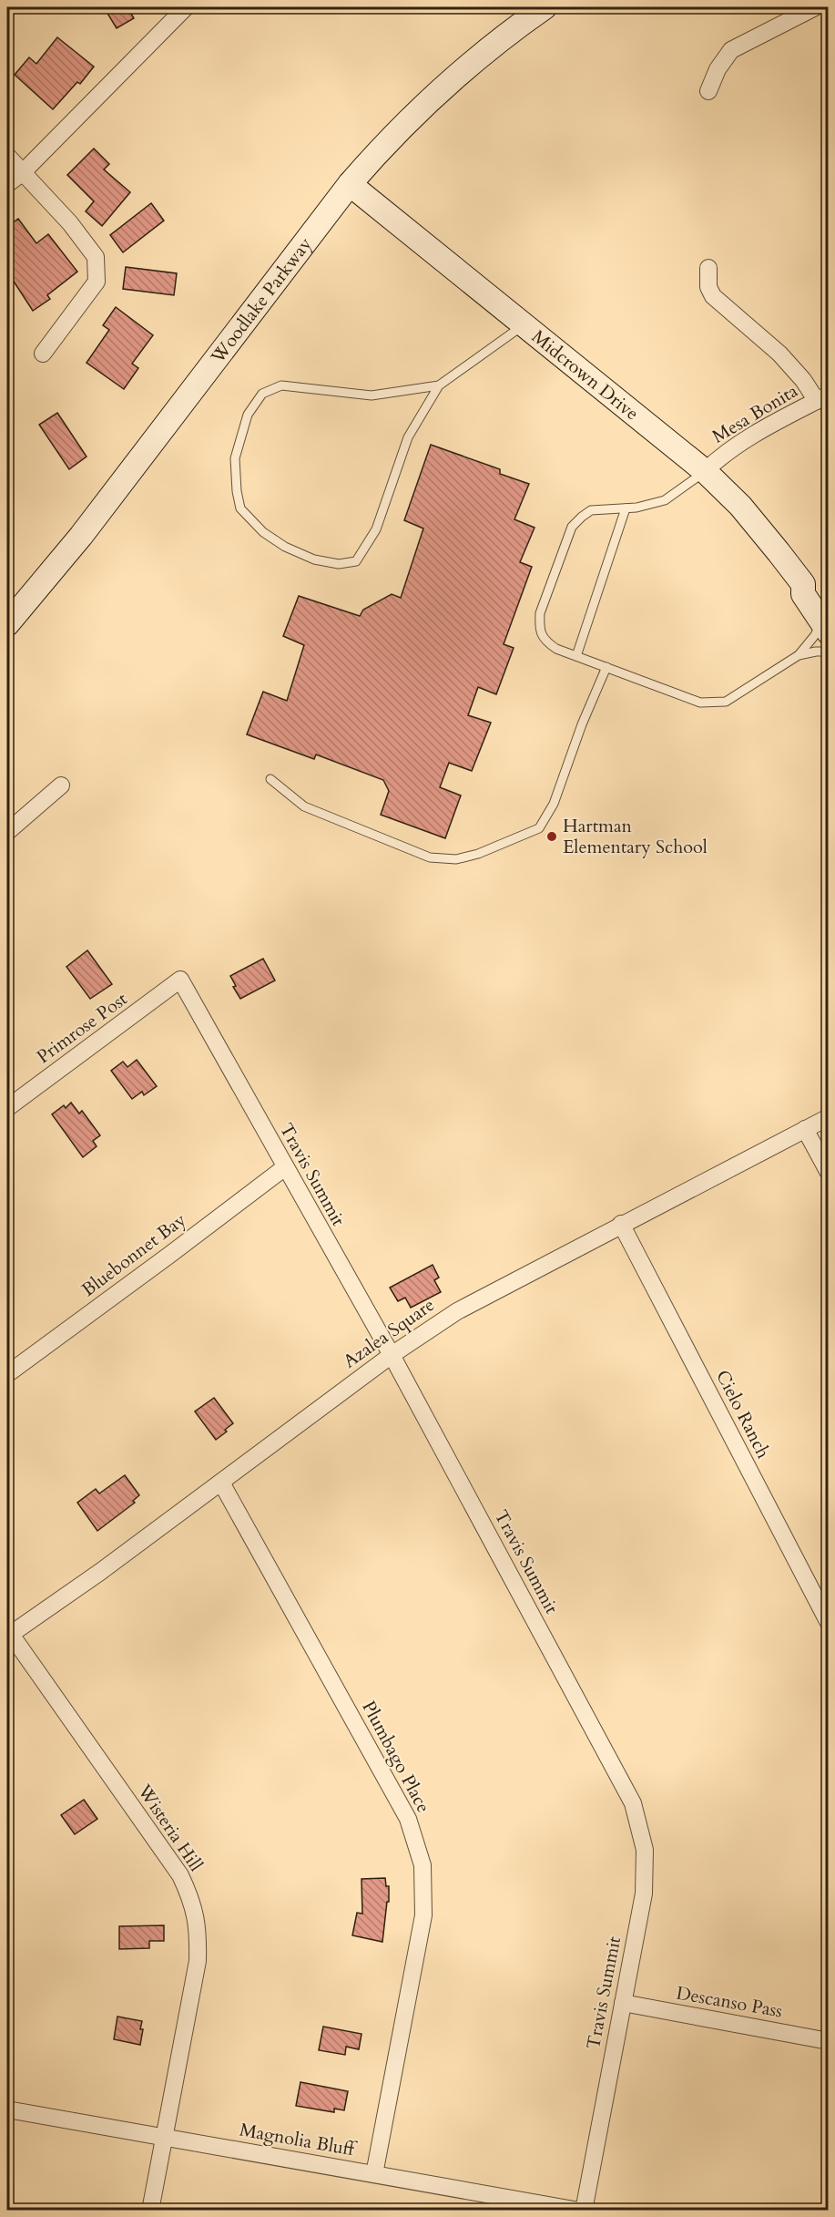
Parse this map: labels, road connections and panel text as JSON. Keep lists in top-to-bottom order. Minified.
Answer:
{"streets":{"street":["Woodlake Parkway","Midcrown Drive","Mesa Bonita","Primrose Post","Travis Summit","Bluebonnet Bay","Azalea Square","Cielo Ranch","Plumbago Place","Wisteria Hill","Descanso Pass","Magnolia Bluff"]},"crossings":[["Woodlake Parkway","Midcrown Drive"],["Midcrown Drive","Mesa Bonita"],["Primrose Post","Travis Summit"],["Travis Summit","Bluebonnet Bay"],["Travis Summit","Azalea Square"],["Travis Summit","Descanso Pass"],["Azalea Square","Cielo Ranch"],["Azalea Square","Plumbago Place"],["Azalea Square","Wisteria Hill"],["Plumbago Place","Magnolia Bluff"],["Wisteria Hill","Magnolia Bluff"]],"places":["Hartman Elementary School"]}
